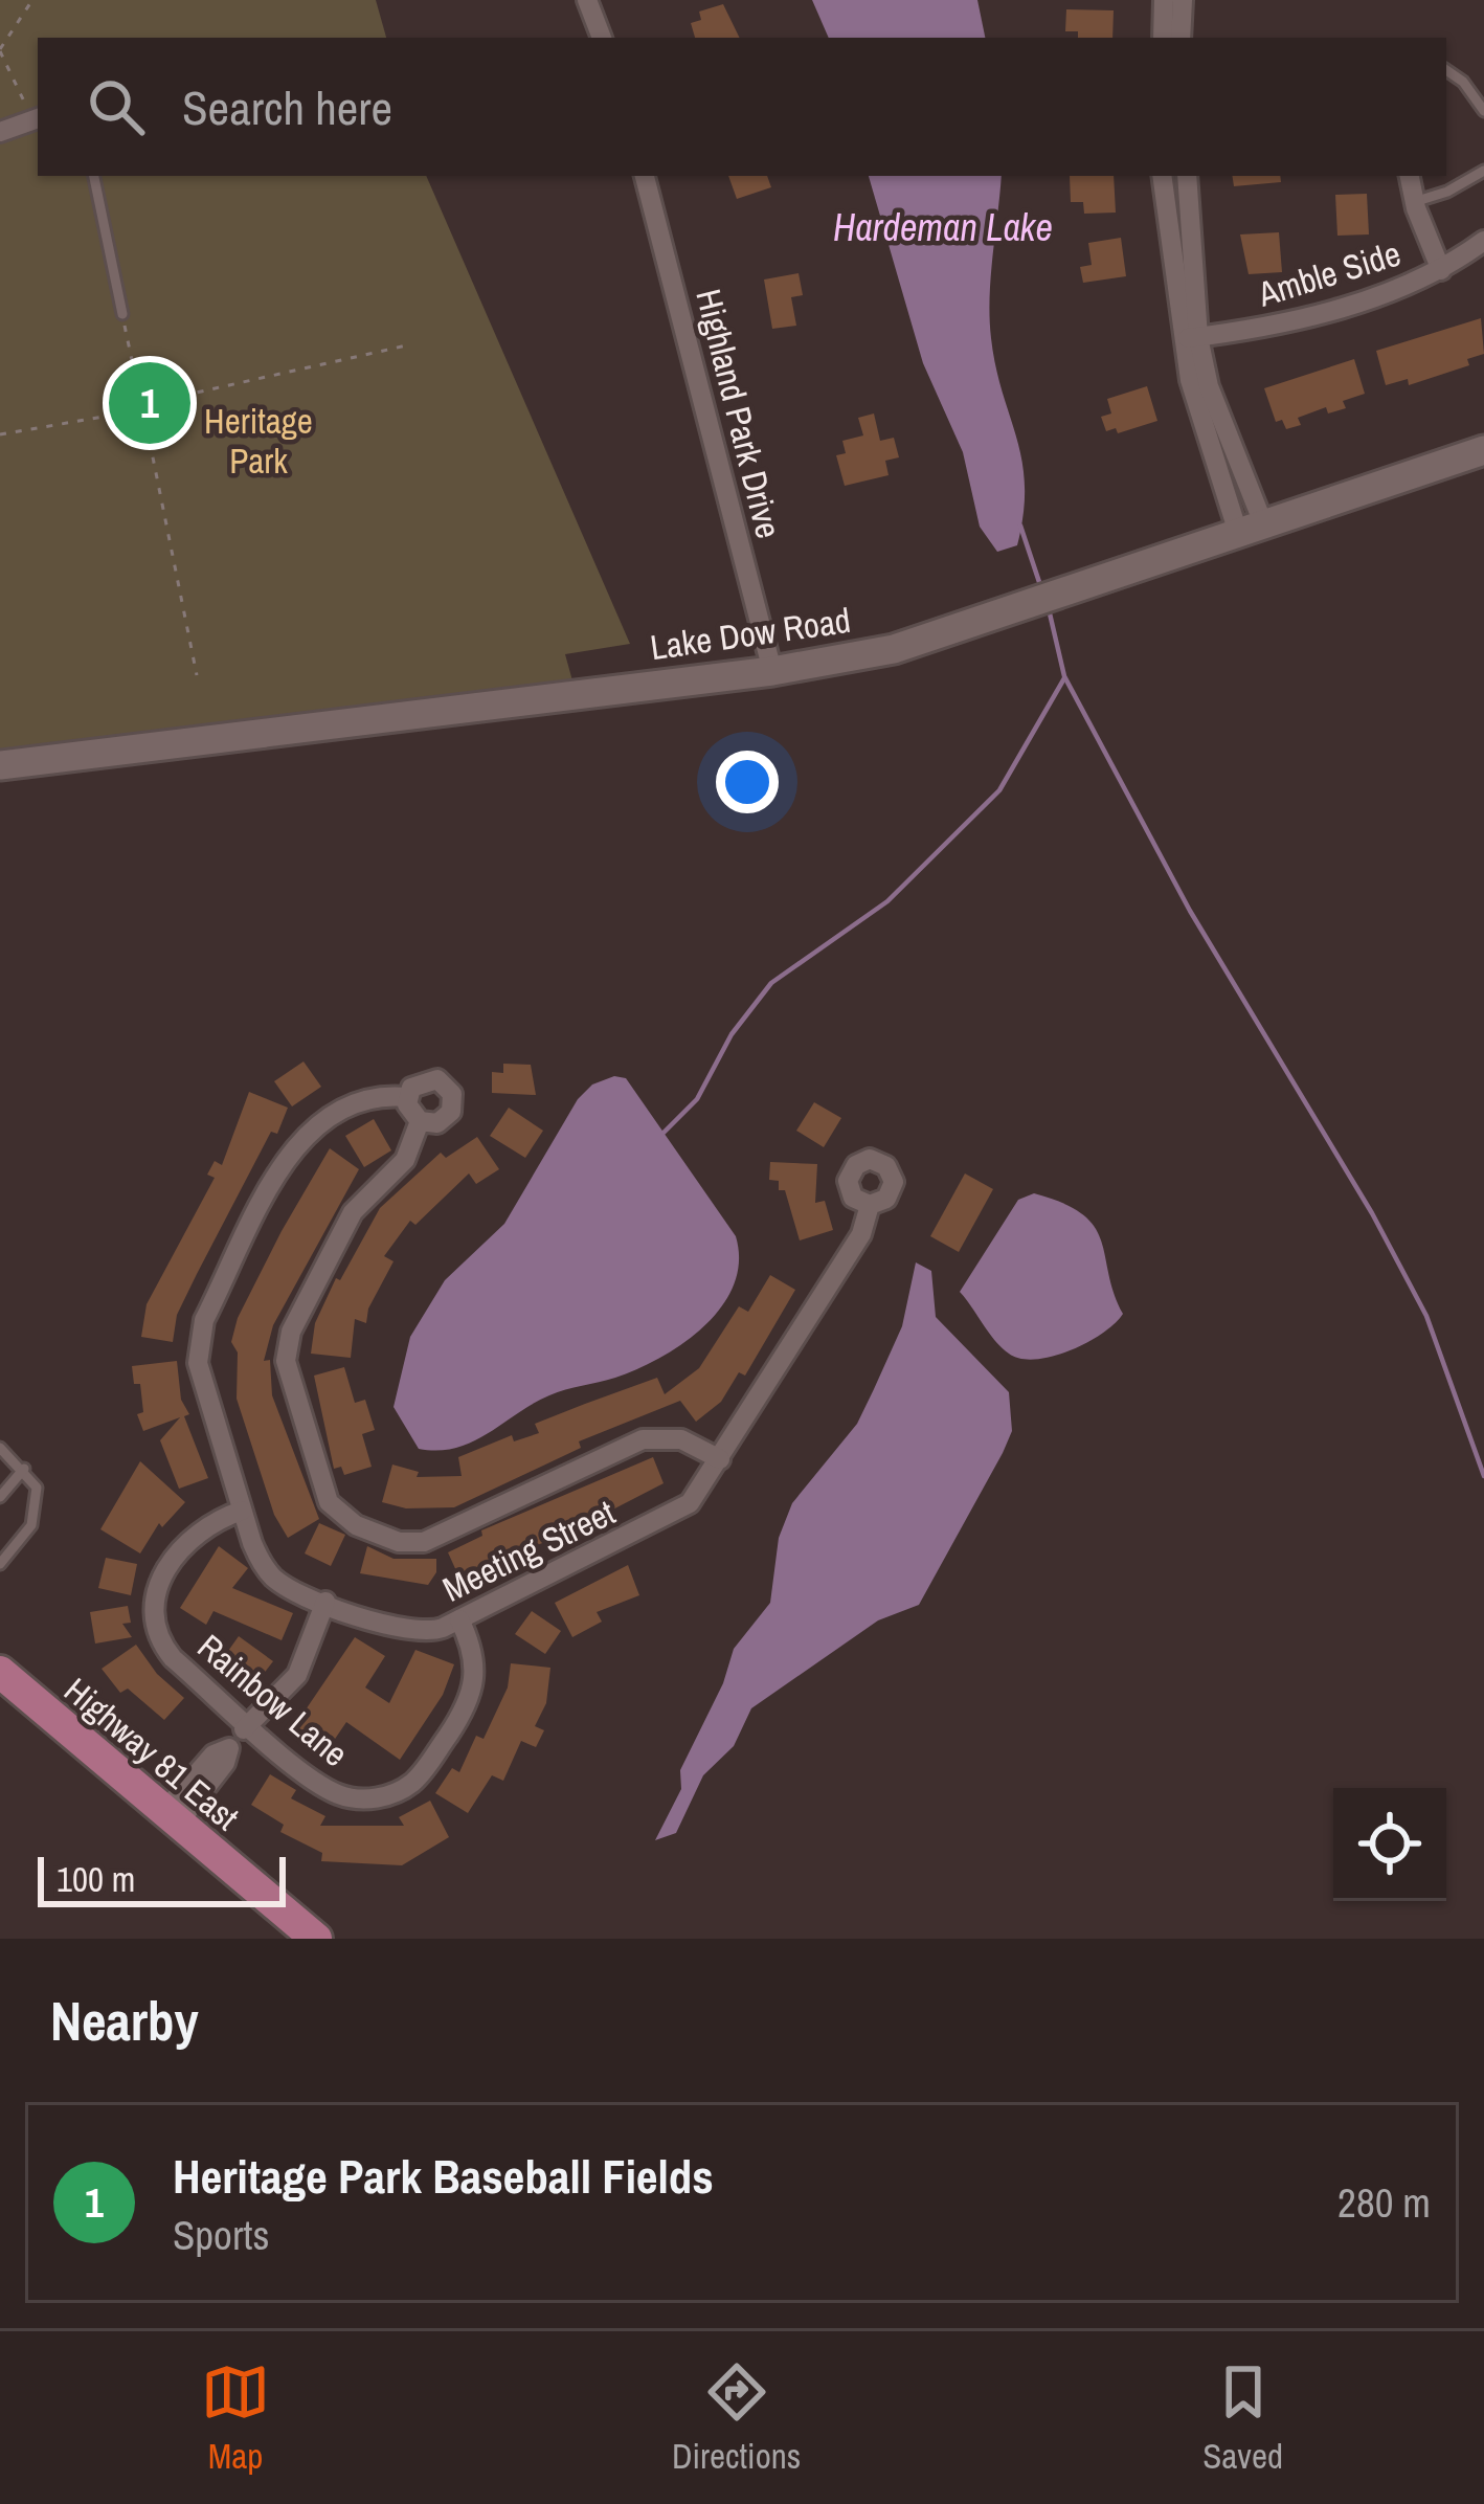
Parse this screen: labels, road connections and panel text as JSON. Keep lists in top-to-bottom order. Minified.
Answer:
{"streets":{"main road":["Highway 81 East"],"street":["Amble Side","Highland Park Drive","Lake Dow Road","Meeting Street","Rainbow Lane"]},"crossings":[["Highland Park Drive","Lake Dow Road"],["Meeting Street","Rainbow Lane"]],"water":["Hardeman Lake"],"parks":["Heritage Park"],"scale_bar":"100 m","page":{"search":"Search here","pins":"1","scale":"100 m","heading":"Nearby","list":[{"mark":"1","name":"Heritage Park Baseball Fields","note":"Sports","value":"280 m"}],"nav":["Map","Directions","Saved"]}}
